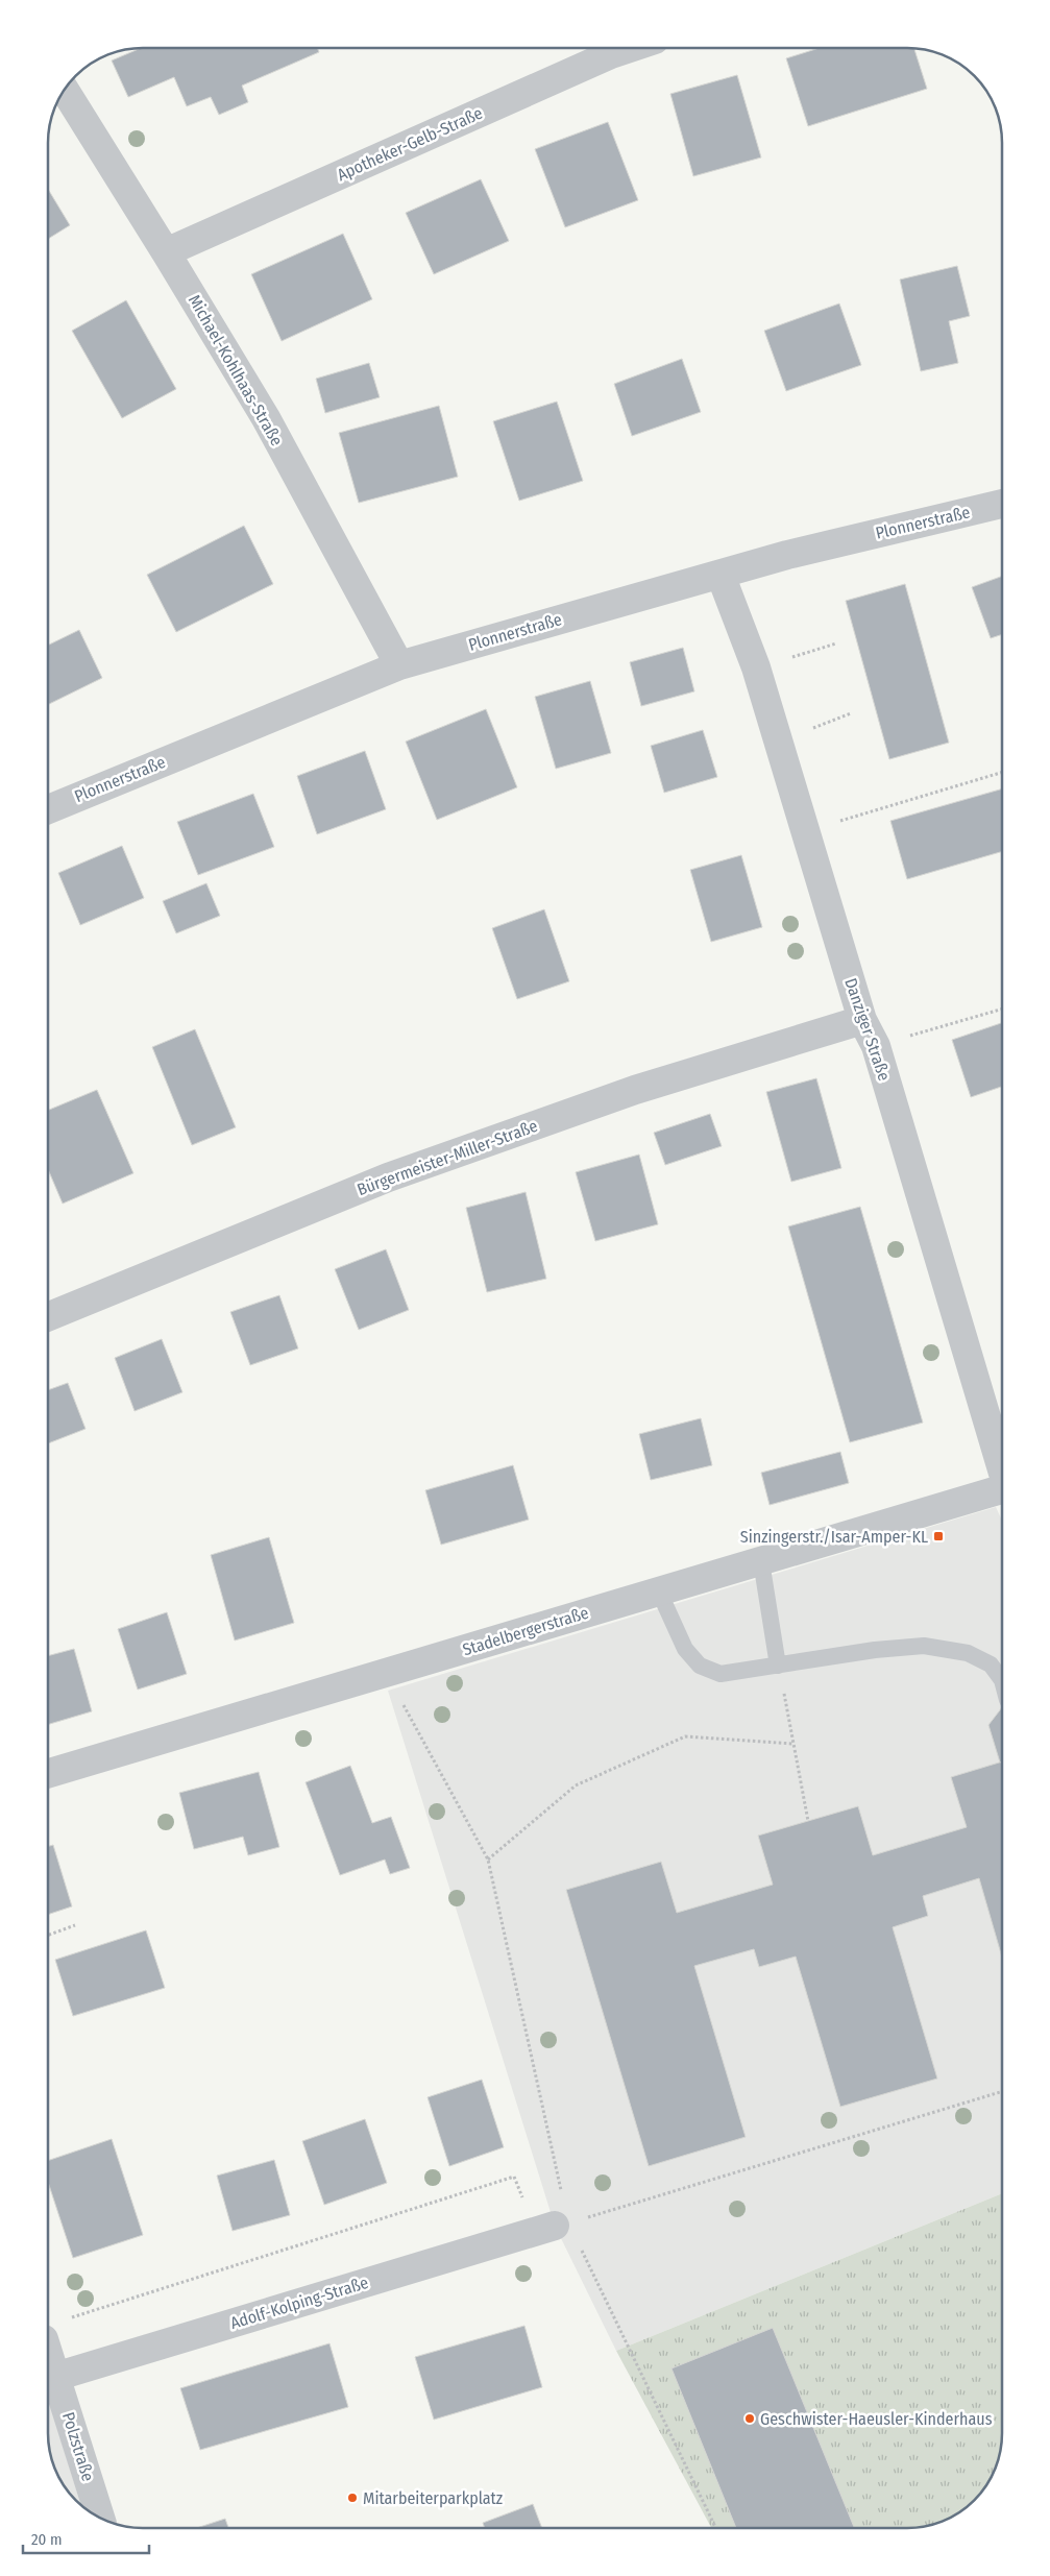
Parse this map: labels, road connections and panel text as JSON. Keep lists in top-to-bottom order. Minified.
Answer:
{"streets":{"street":["Apotheker-Gelb-Straße","Michael-Kohlhaas-Straße","Plonnerstraße","Danziger Straße","Bürgermeister-Miller-Straße","Stadelbergerstraße","Adolf-Kolping-Straße","Polzstraße"]},"crossings":[["Apotheker-Gelb-Straße","Michael-Kohlhaas-Straße"],["Michael-Kohlhaas-Straße","Plonnerstraße"],["Plonnerstraße","Danziger Straße"],["Danziger Straße","Bürgermeister-Miller-Straße"],["Adolf-Kolping-Straße","Polzstraße"]],"places":{"transit":["Sinzingerstr./Isar-Amper-KL"],"other":["Geschwister-Haeusler-Kinderhaus","Mitarbeiterparkplatz"]},"scale_bar":"20 m"}
